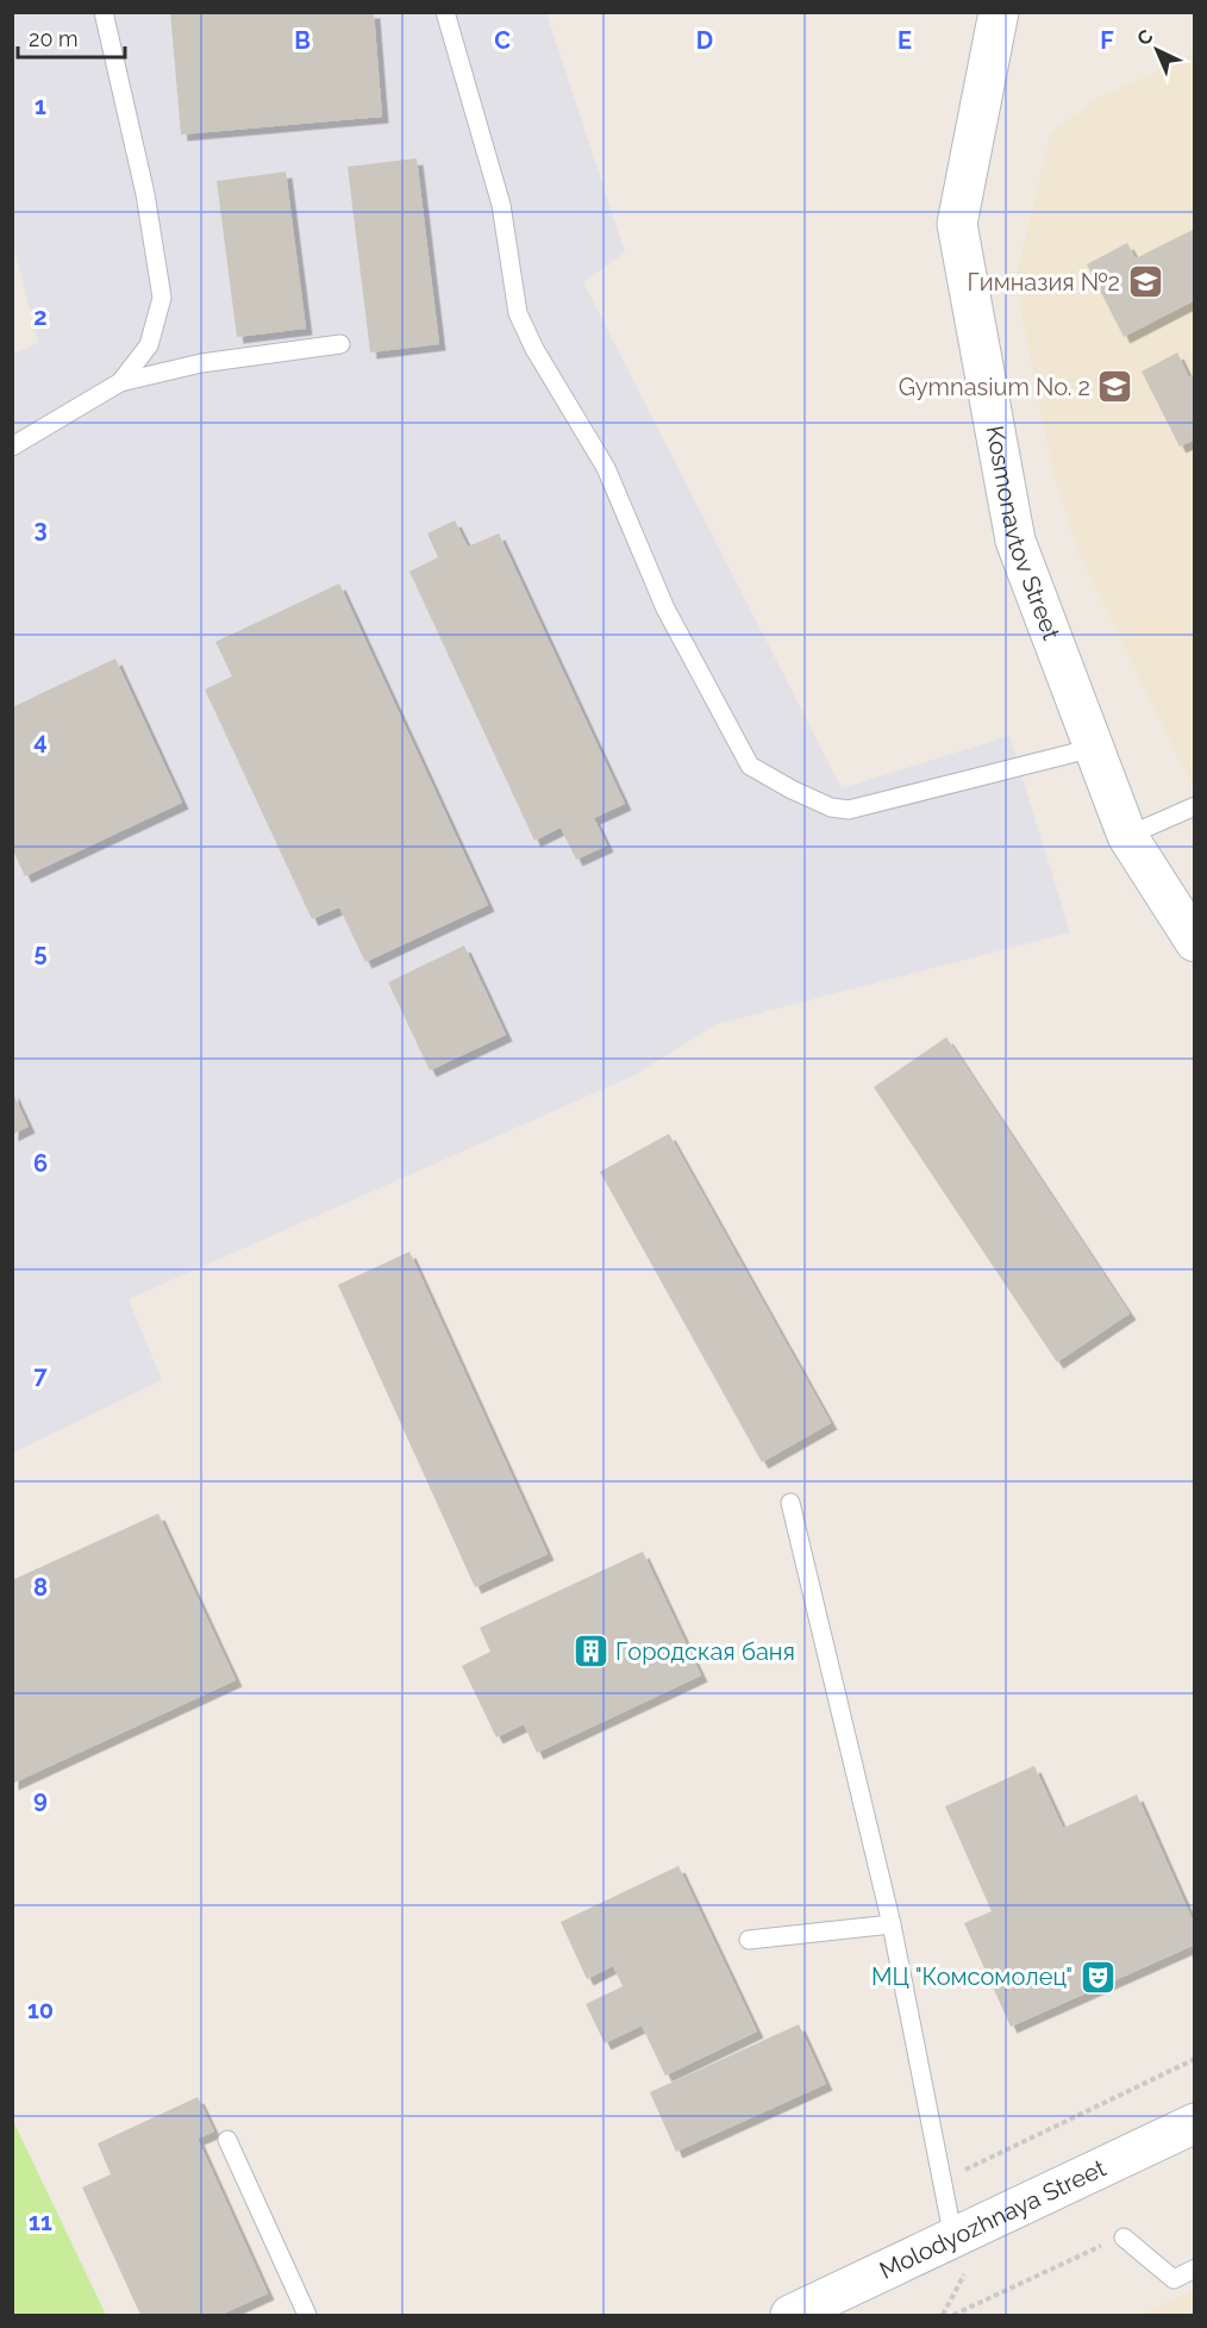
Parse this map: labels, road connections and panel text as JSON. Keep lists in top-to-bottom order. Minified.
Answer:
{"streets":{"street":["Kosmonavtov Street","Molodyozhnaya Street"]},"places":{"school or university":["Гимназия №2","Gymnasium No. 2"],"building":["Городская баня"],"theatre":["МЦ \"Комсомолец\""]},"scale_bar":"20 m","north":"top left","grid":{"columns":["B","C","D","E","F"],"rows":["1","2","3","4","5","6","7","8","9","10","11"]}}
